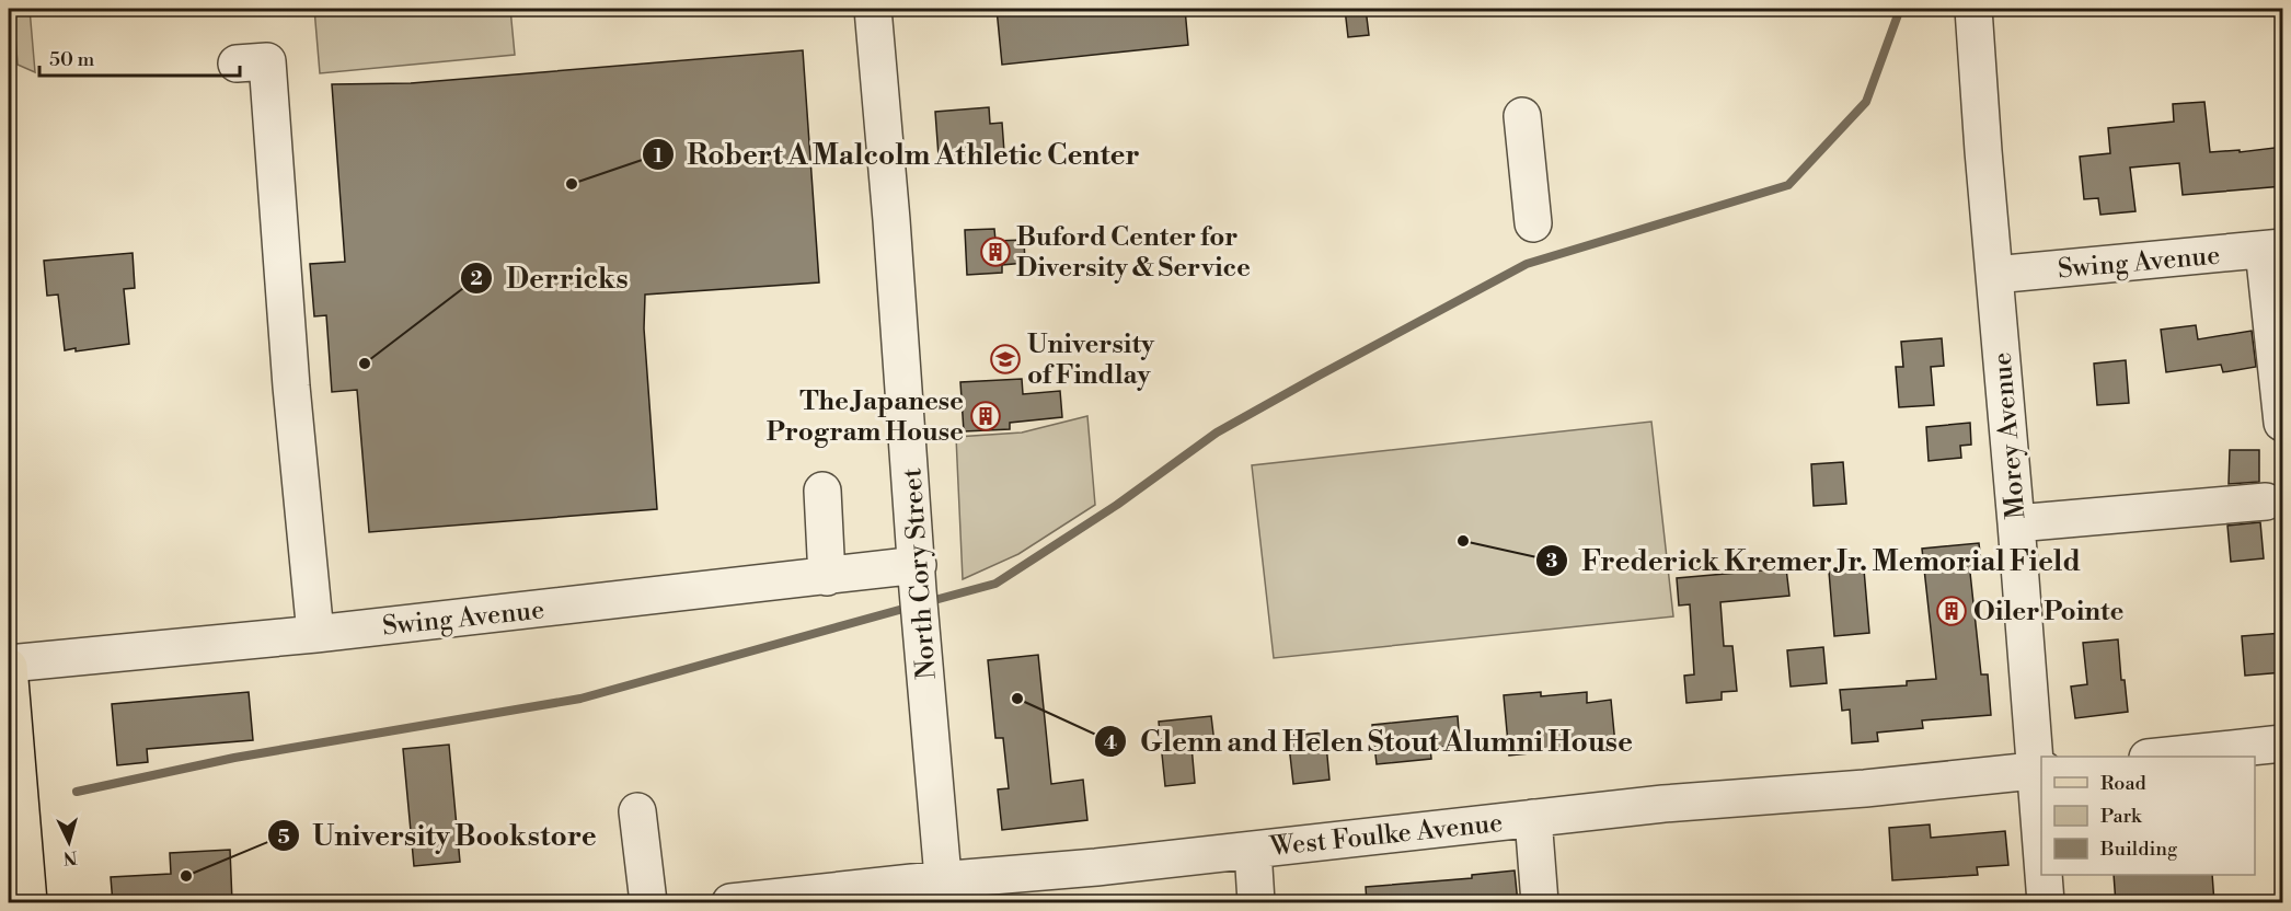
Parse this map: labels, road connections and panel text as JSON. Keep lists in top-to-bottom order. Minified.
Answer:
{"streets":{"street":["Swing Avenue","Morey Avenue","North Cory Street","West Foulke Avenue"]},"crossings":[["Swing Avenue","Morey Avenue"],["Swing Avenue","North Cory Street"],["Morey Avenue","West Foulke Avenue"],["North Cory Street","West Foulke Avenue"]],"places":{"other":["Robert A Malcolm Athletic Center","Derricks","Frederick Kremer Jr. Memorial Field","Glenn and Helen Stout Alumni House","University Bookstore"],"building":["Buford Center for Diversity & Service","The Japanese Program House","Oiler Pointe"],"school or university":["University of Findlay"]},"legend":["Road","Park","Building"],"scale_bar":"50 m","north":"bottom"}
